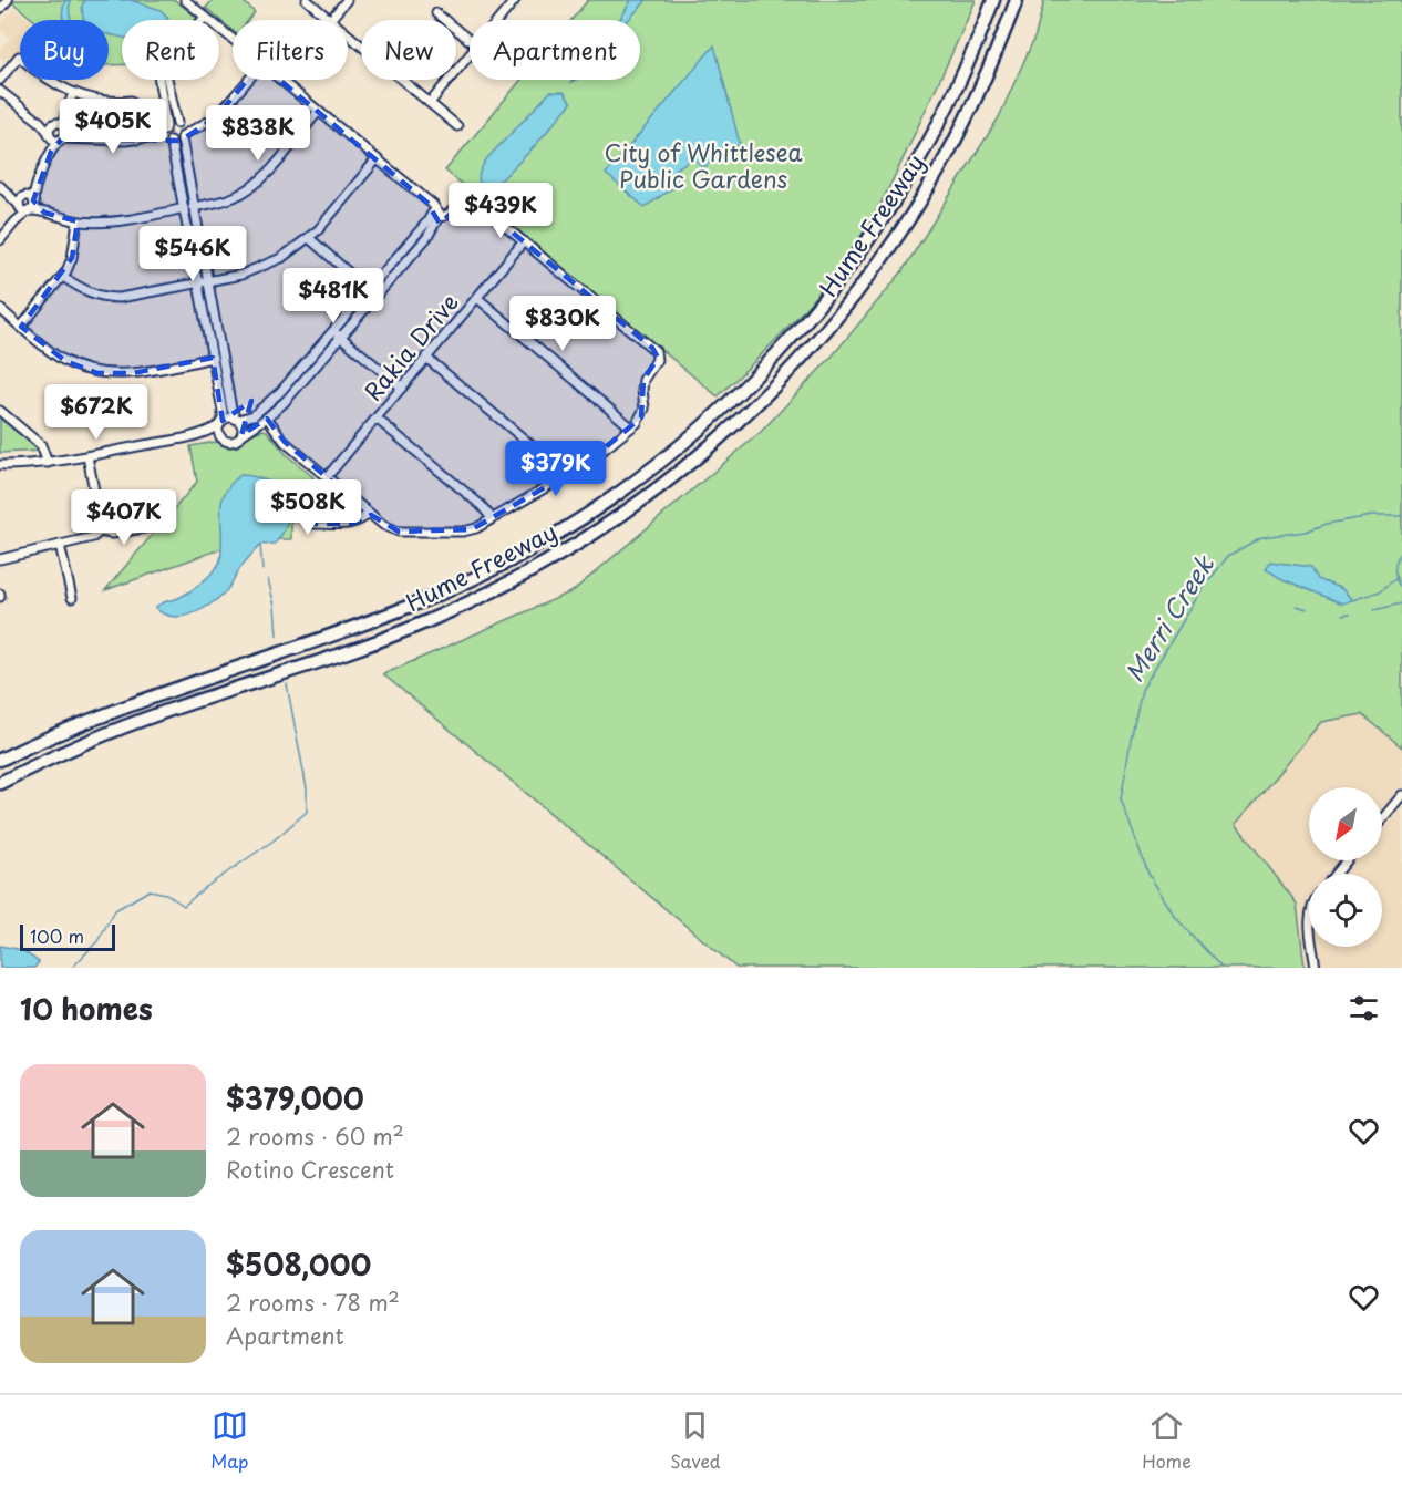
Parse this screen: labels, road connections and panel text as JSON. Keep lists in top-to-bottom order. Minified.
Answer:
{"streets":{"highway":["Hume Freeway"],"street":["Rakia Drive"]},"water":["Merri Creek"],"parks":["City of Whittlesea Public Gardens"],"scale_bar":"100 m","north":"bottom left","page":{"chip":["Buy","Rent","Filters","New","Apartment"],"price":["$405K","$838K","$439K","$546K","$481K","$830K","$672K","$379K","$508K","$407K"],"scale":"100 m","heading":"10 homes","list":[{"name":"$379,000","note":"2 rooms · 60 m² · Rotino Crescent"},{"name":"$508,000","note":"2 rooms · 78 m² · Apartment"}],"tabs":["Map","Saved","Home"]}}
